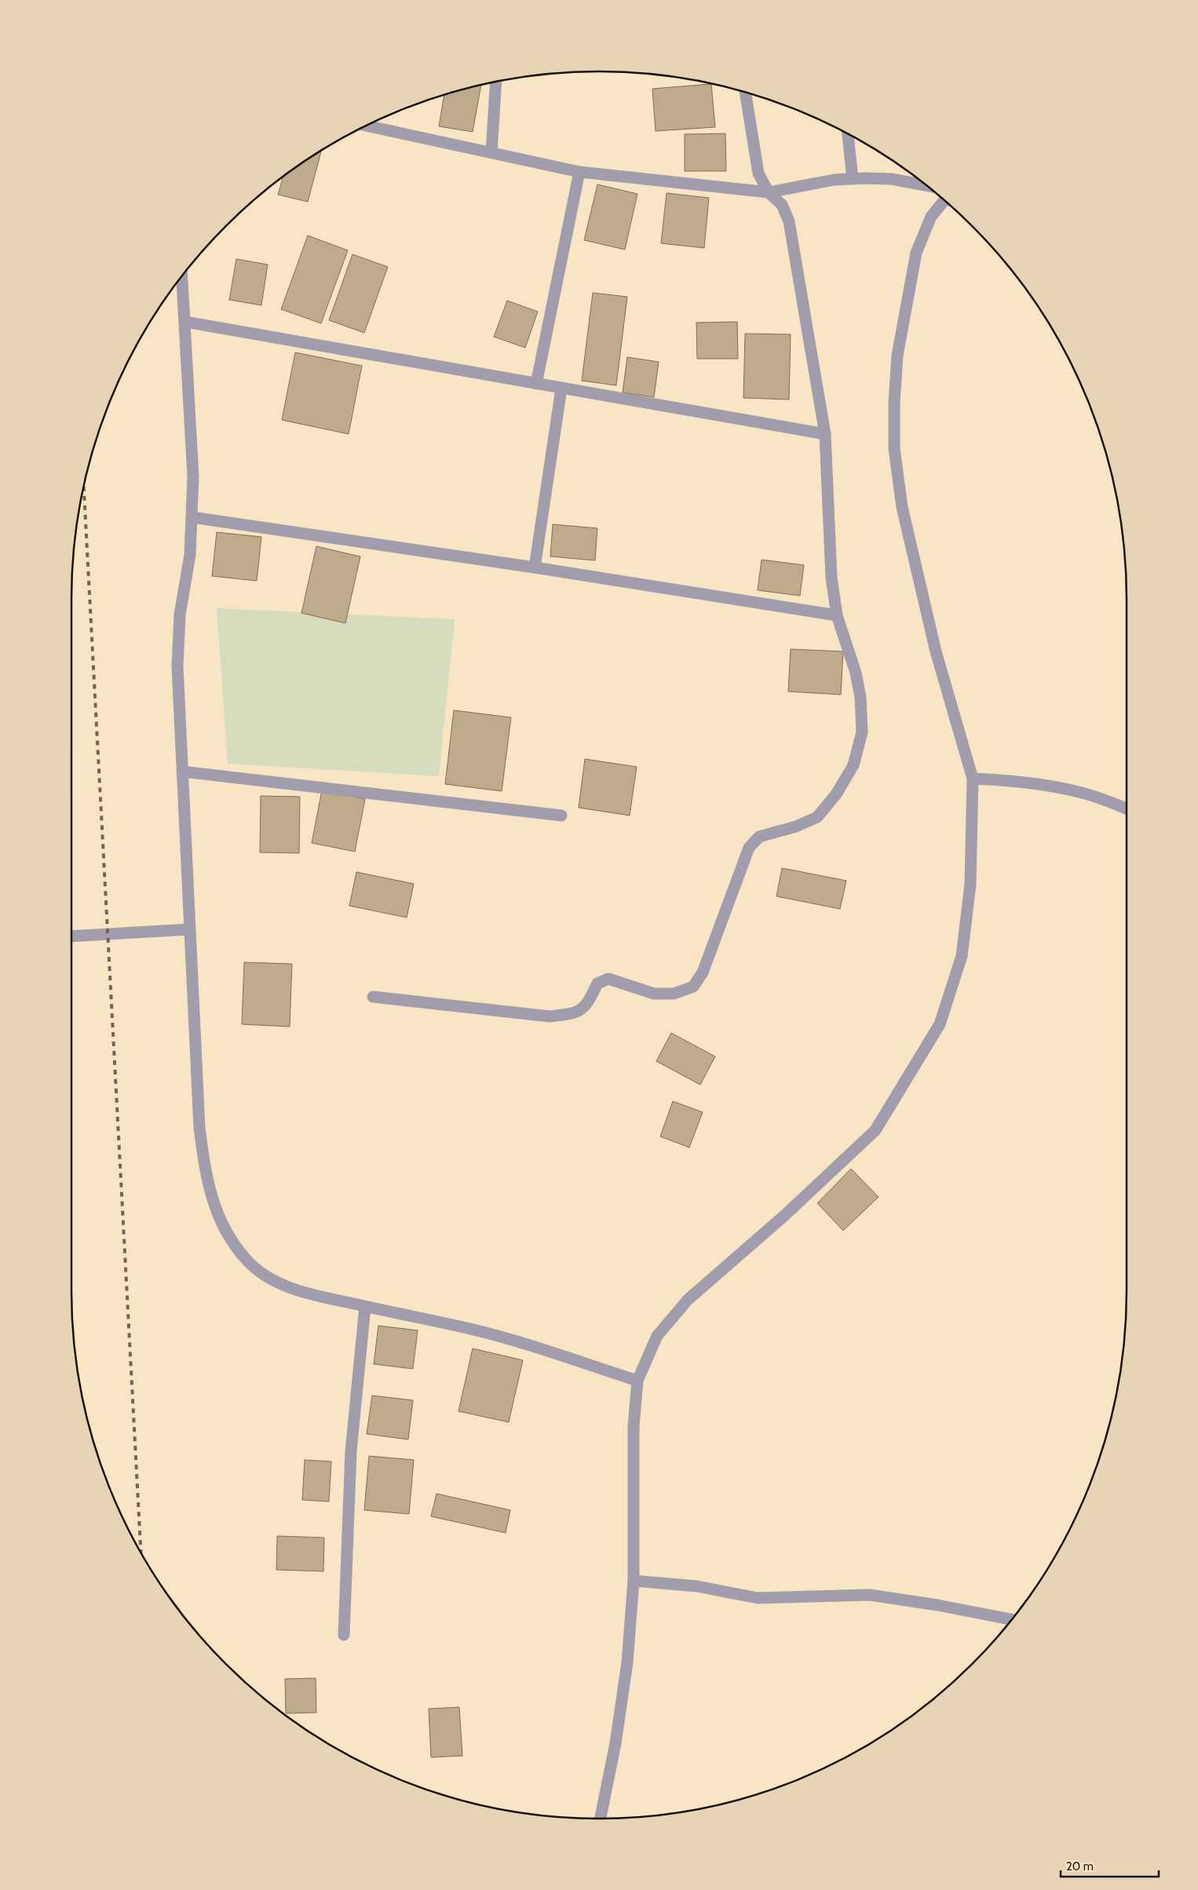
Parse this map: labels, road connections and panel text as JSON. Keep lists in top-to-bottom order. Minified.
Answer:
{"scale_bar":"20 m"}
